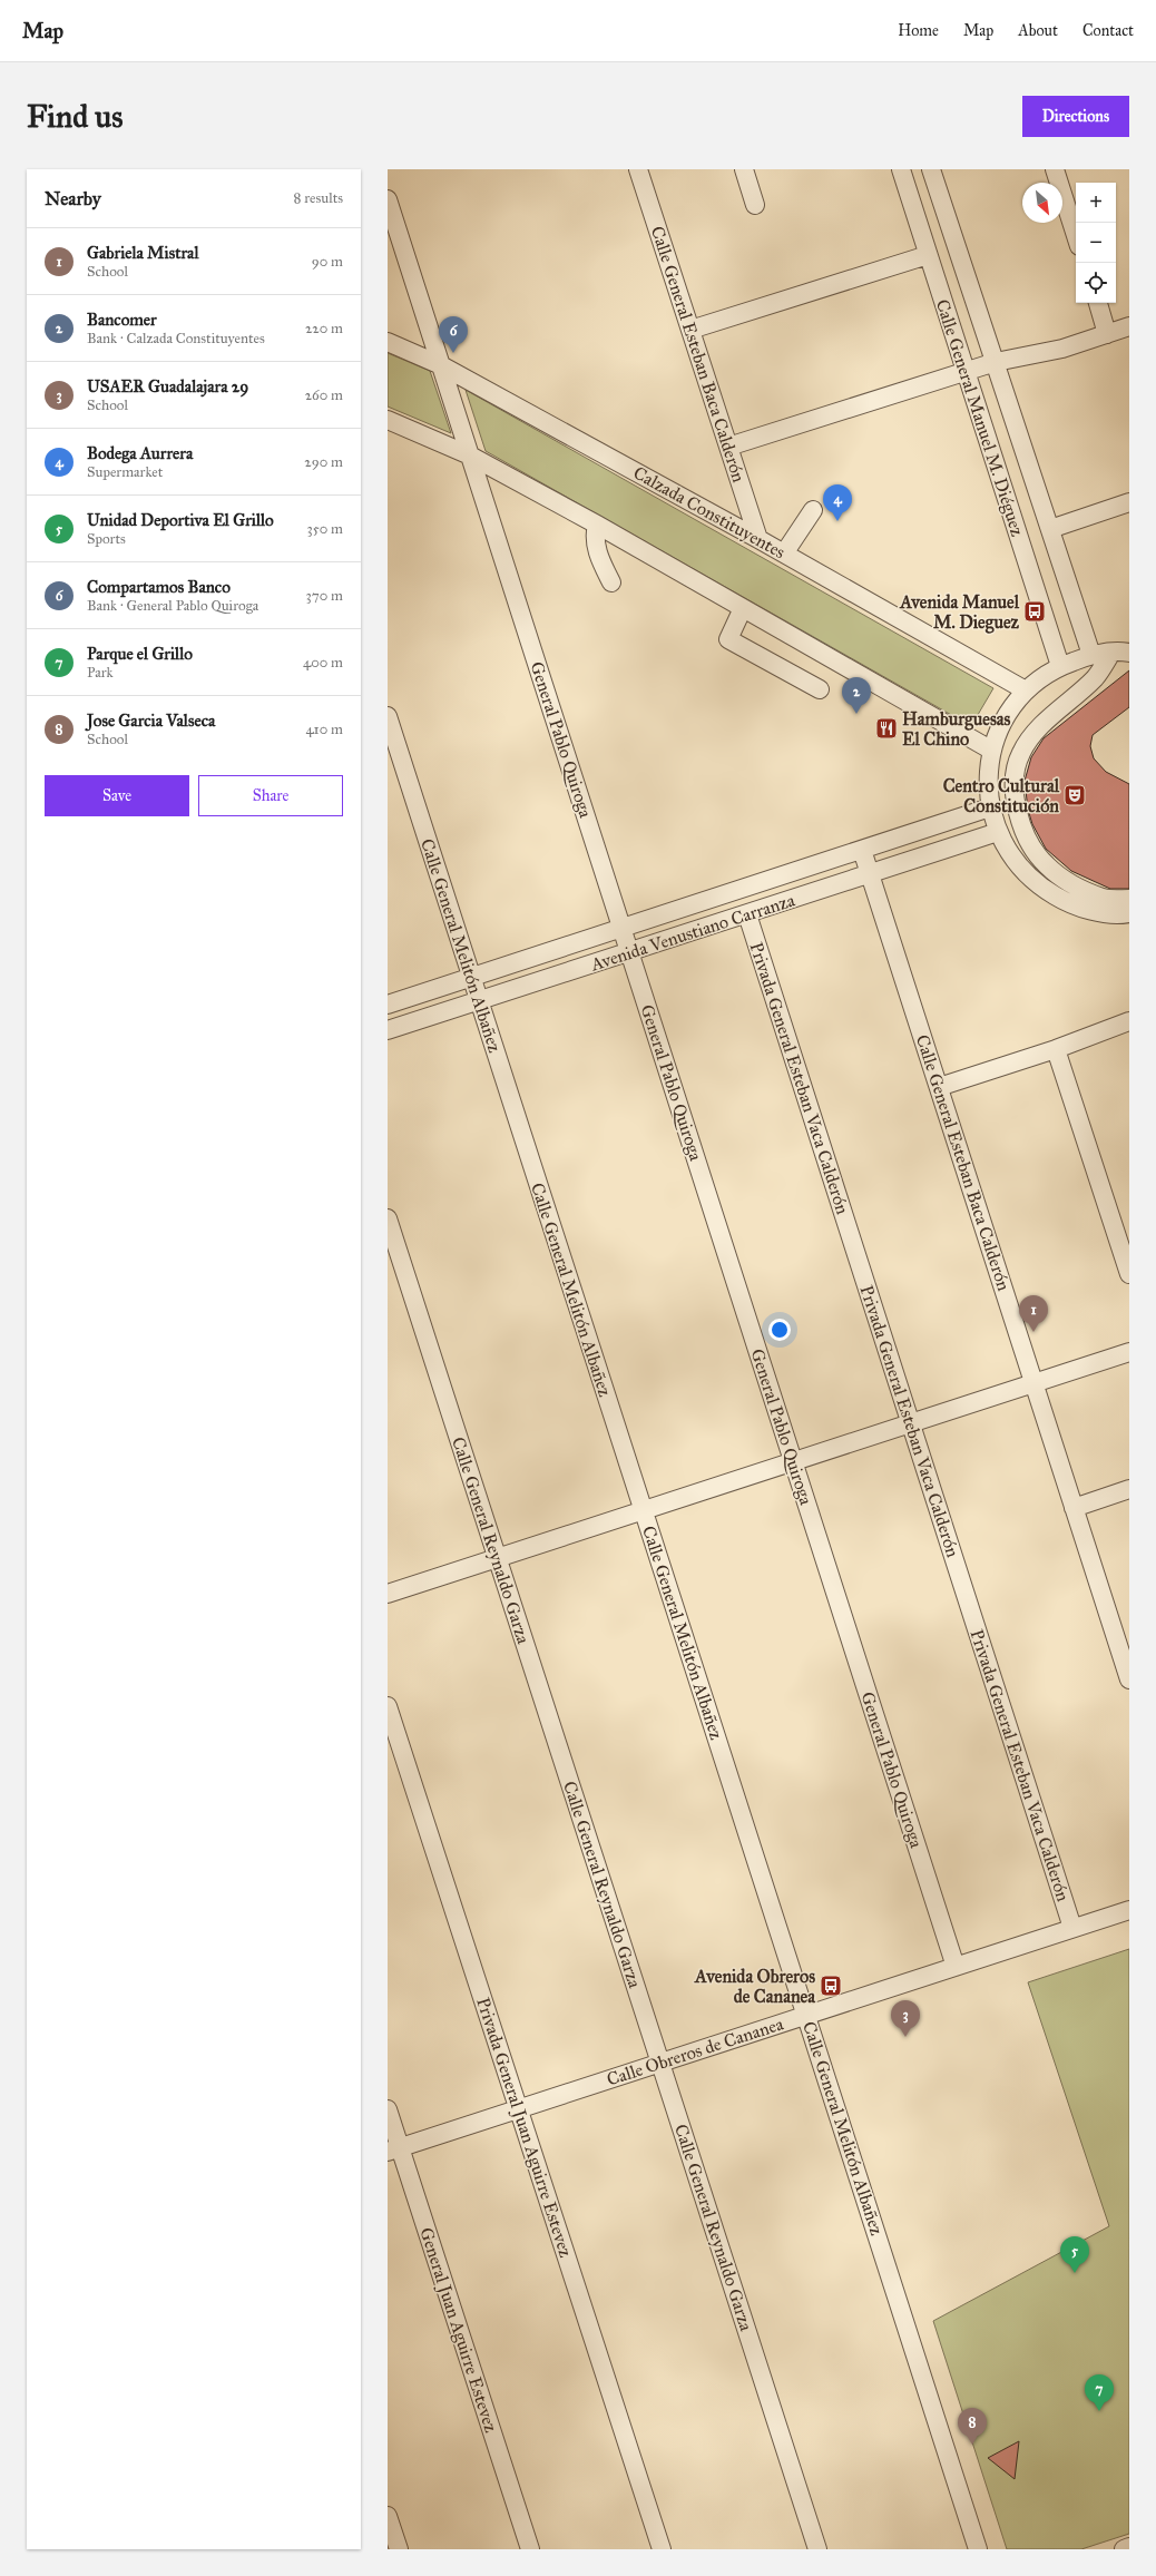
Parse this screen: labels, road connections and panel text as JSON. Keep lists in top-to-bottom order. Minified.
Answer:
{"streets":{"street":["Calle General Esteban Baca Calderón","Calle General Manuel M. Diéguez","Calzada Constituyentes","General Pablo Quiroga","Avenida Venustiano Carranza","Calle General Melitón Albañez","Privada General Esteban Vaca Calderón","Calle General Reynaldo Garza","Calle Obreros de Cananea","Privada General Juan Aguirre Estevez","General Juan Aguirre Estevez"]},"crossings":[["Calle General Esteban Baca Calderón","Calzada Constituyentes"],["Calle General Esteban Baca Calderón","Avenida Venustiano Carranza"],["Calzada Constituyentes","General Pablo Quiroga"],["General Pablo Quiroga","Avenida Venustiano Carranza"],["General Pablo Quiroga","Calle Obreros de Cananea"],["Avenida Venustiano Carranza","Calle General Melitón Albañez"],["Avenida Venustiano Carranza","Privada General Esteban Vaca Calderón"],["Calle General Melitón Albañez","Calle Obreros de Cananea"],["Privada General Esteban Vaca Calderón","Calle Obreros de Cananea"],["Calle General Reynaldo Garza","Calle Obreros de Cananea"],["Calle Obreros de Cananea","Privada General Juan Aguirre Estevez"],["Calle Obreros de Cananea","General Juan Aguirre Estevez"]],"places":{"bus stop":["Avenida Manuel M. Dieguez","Avenida Obreros de Cananea"],"restaurant":["Hamburguesas El Chino"],"theatre":["Centro Cultural Constitución"]},"north":"bottom right","page":{"header":"Map","nav":["Home","Map","About","Contact"],"buttons":["Directions",["Save","Share"]],"title":"Find us","heading":["Nearby","8 results"],"map_buttons":["+","−"],"list":[{"mark":"1","name":"Gabriela Mistral","note":"School","value":"90 m"},{"mark":"2","name":"Bancomer","note":"Bank · Calzada Constituyentes","value":"220 m"},{"mark":"3","name":"USAER Guadalajara 29","note":"School","value":"260 m"},{"mark":"4","name":"Bodega Aurrera","note":"Supermarket","value":"290 m"},{"mark":"5","name":"Unidad Deportiva El Grillo","note":"Sports","value":"350 m"},{"mark":"6","name":"Compartamos Banco","note":"Bank · General Pablo Quiroga","value":"370 m"},{"mark":"7","name":"Parque el Grillo","note":"Park","value":"400 m"},{"mark":"8","name":"Jose Garcia Valseca","note":"School","value":"410 m"}],"pins":["6","4","2","1","3","5","7","8"]}}
